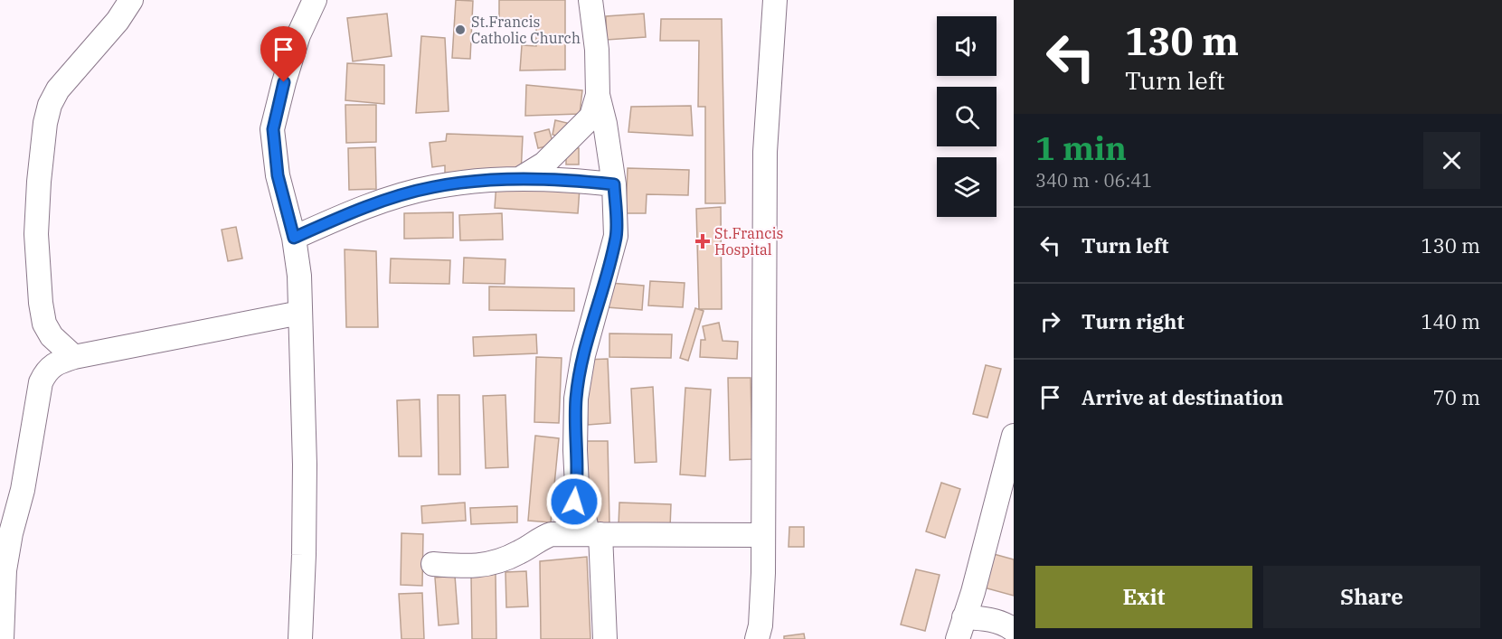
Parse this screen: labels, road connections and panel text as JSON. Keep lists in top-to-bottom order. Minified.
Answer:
{"places":{"other":["St.Francis Catholic Church"],"health":["St.Francis Hospital"]},"page":{"turn":["130 m","Turn left"],"heading":["1 min","340 m · 06:41"],"list":[{"name":"Turn left","value":"130 m"},{"name":"Turn right","value":"140 m"},{"name":"Arrive at destination","value":"70 m"}],"buttons":["Exit","Share"]}}
